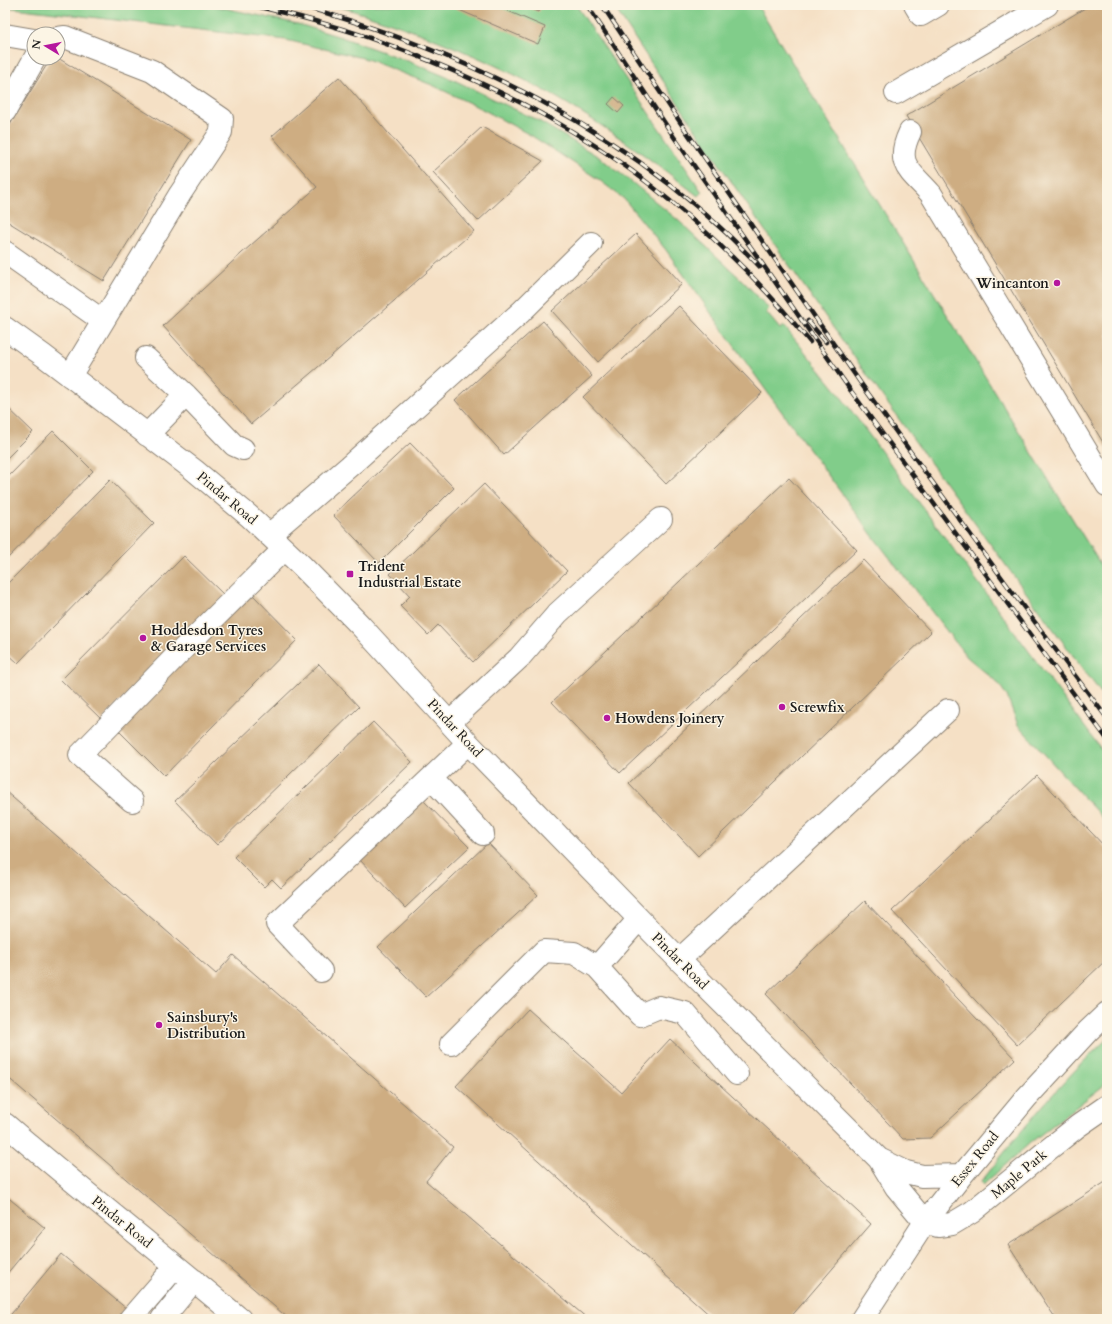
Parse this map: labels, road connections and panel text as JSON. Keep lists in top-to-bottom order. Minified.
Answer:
{"streets":{"street":["Pindar Road","Essex Road","Maple Park"]},"crossings":[["Pindar Road","Essex Road"],["Pindar Road","Maple Park"],["Essex Road","Maple Park"]],"places":{"other":["Wincanton","Hoddesdon Tyres & Garage Services","Screwfix","Howdens Joinery","Sainsbury's Distribution"],"transit":["Trident Industrial Estate"]},"north":"left"}
